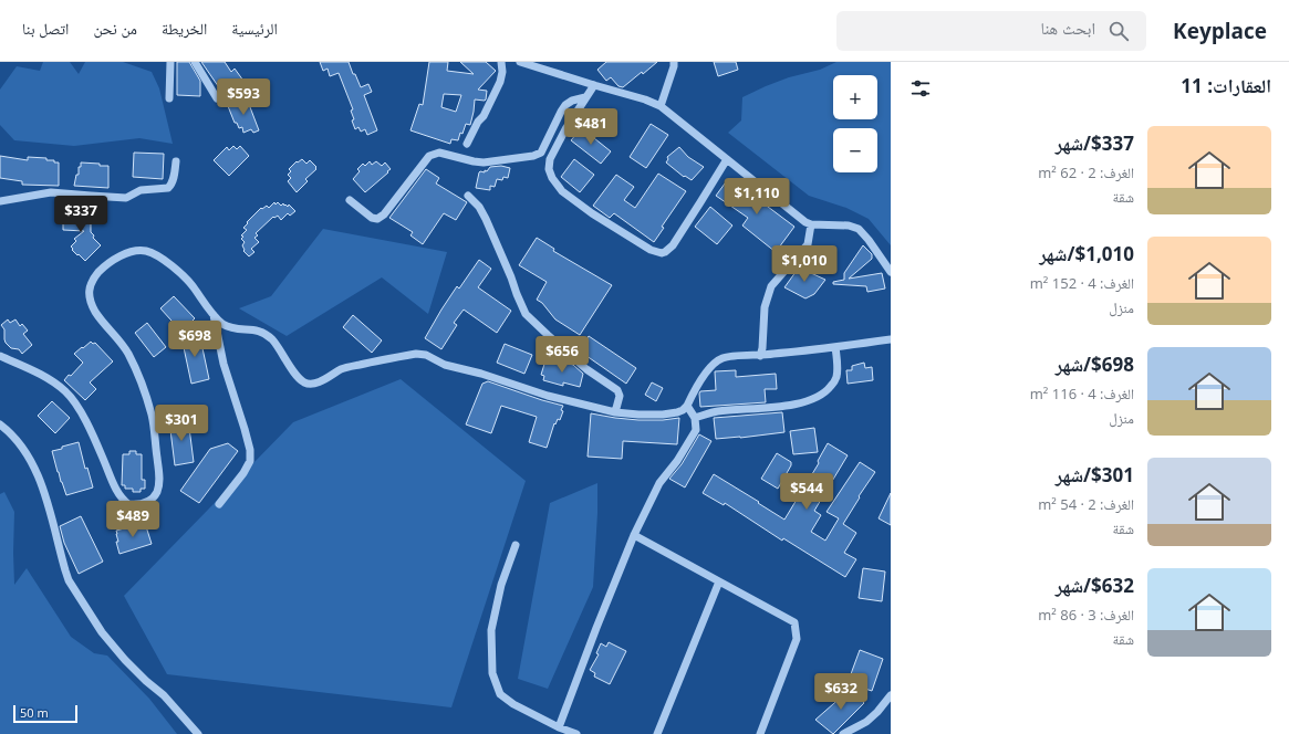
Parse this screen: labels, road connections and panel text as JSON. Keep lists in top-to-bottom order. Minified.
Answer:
{"scale_bar":"50 m","page":{"header":"Keyplace","search":"ابحث هنا","nav":["الرئيسية","الخريطة","من نحن","اتصل بنا"],"heading":"العقارات: 11","map_buttons":["+","−"],"price":["$593","$481","$1,110","$337","$1,010","$698","$656","$301","$544","$489","$632"],"list":[{"name":"$337/شهر","note":"الغرف: 2 · 62 m² · شقة"},{"name":"$1,010/شهر","note":"الغرف: 4 · 152 m² · منزل"},{"name":"$698/شهر","note":"الغرف: 4 · 116 m² · منزل"},{"name":"$301/شهر","note":"الغرف: 2 · 54 m² · شقة"},{"name":"$632/شهر","note":"الغرف: 3 · 86 m² · شقة"}],"scale":"50 m"}}
